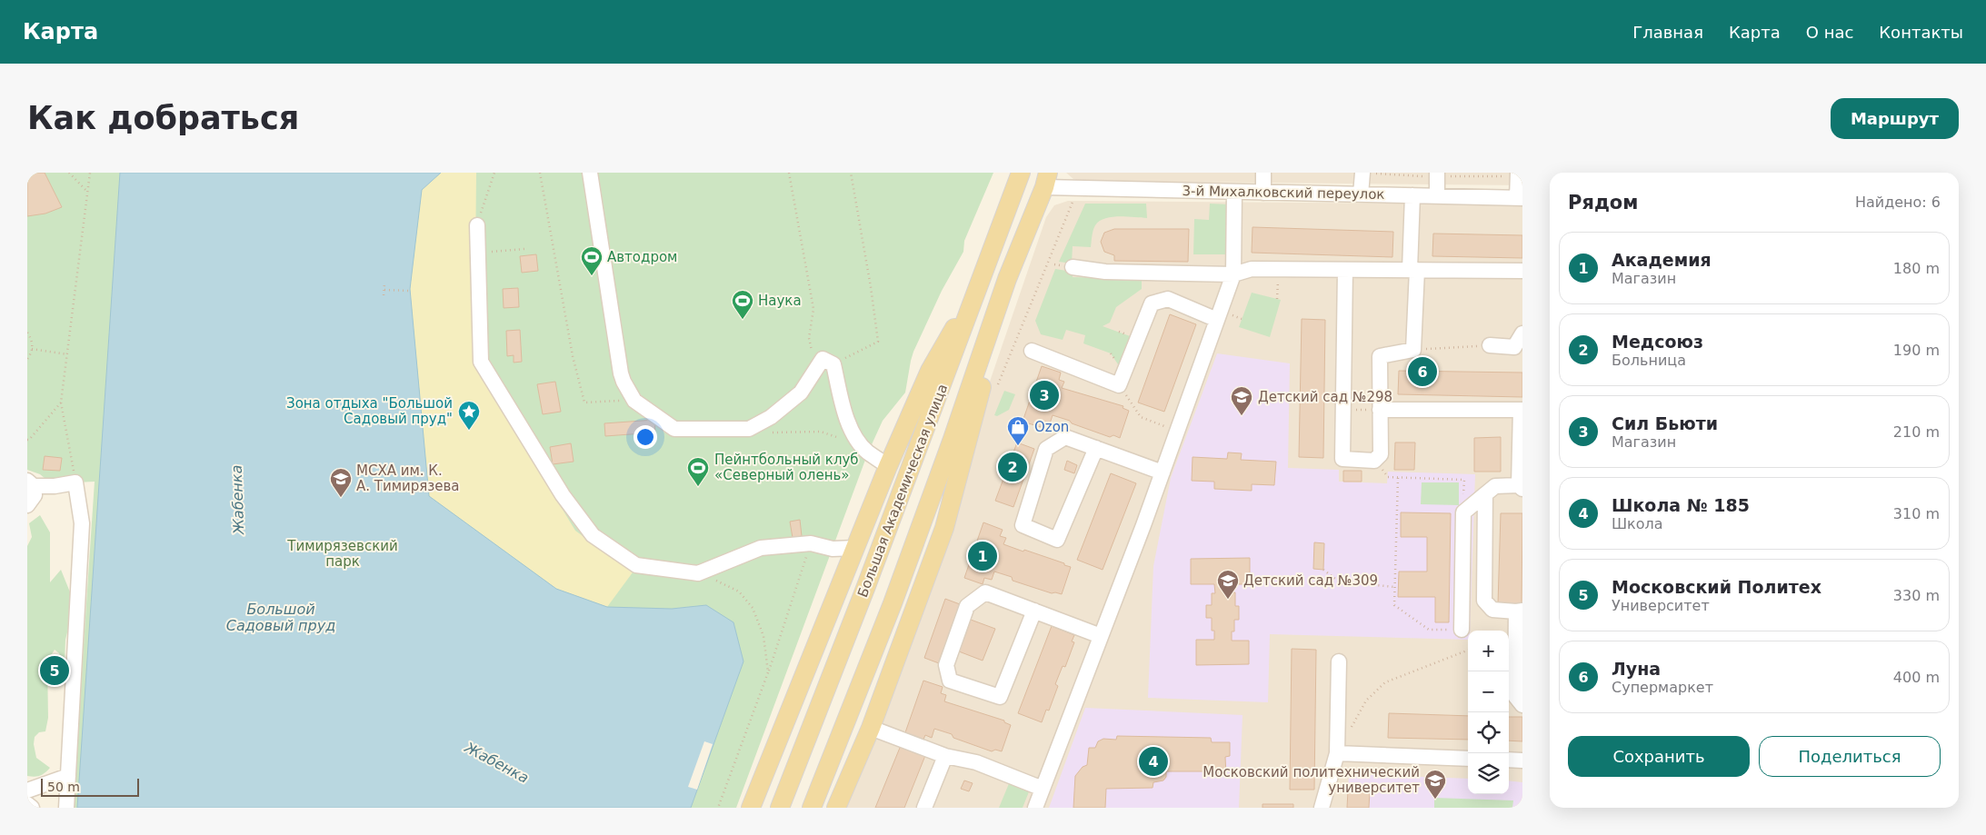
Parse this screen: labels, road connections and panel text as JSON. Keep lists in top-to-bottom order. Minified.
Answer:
{"streets":{"main road":["Большая Академическая улица"],"street":["3-й Михалковский переулок"]},"crossings":[["3-й Михалковский переулок","Большая Академическая улица"]],"water":["Жабенка","Большой Садовый пруд"],"parks":["Тимирязевский парк"],"places":{"sports":["Автодром","Наука","Пейнтбольный клуб «Северный олень»"],"school or university":["Детский сад №298","МСХА им. К. А. Тимирязева","Детский сад №309","Московский политехнический университет"],"place":["Зона отдыха \"Большой Садовый пруд\""],"shop":["Ozon"]},"scale_bar":"50 m","page":{"header":"Карта","nav":["Главная","Карта","О нас","Контакты"],"buttons":["Маршрут",["Сохранить","Поделиться"]],"title":"Как добраться","heading":["Рядом","Найдено: 6"],"list":[{"mark":"1","name":"Академия","note":"Магазин","value":"180 m"},{"mark":"2","name":"Медсоюз","note":"Больница","value":"190 m"},{"mark":"3","name":"Сил Бьюти","note":"Магазин","value":"210 m"},{"mark":"4","name":"Школа № 185","note":"Школа","value":"310 m"},{"mark":"5","name":"Московский Политех","note":"Университет","value":"330 m"},{"mark":"6","name":"Луна","note":"Супермаркет","value":"400 m"}],"pins":["6","3","2","1","5","4"],"map_buttons":["+","−"],"scale":"50 m"}}
